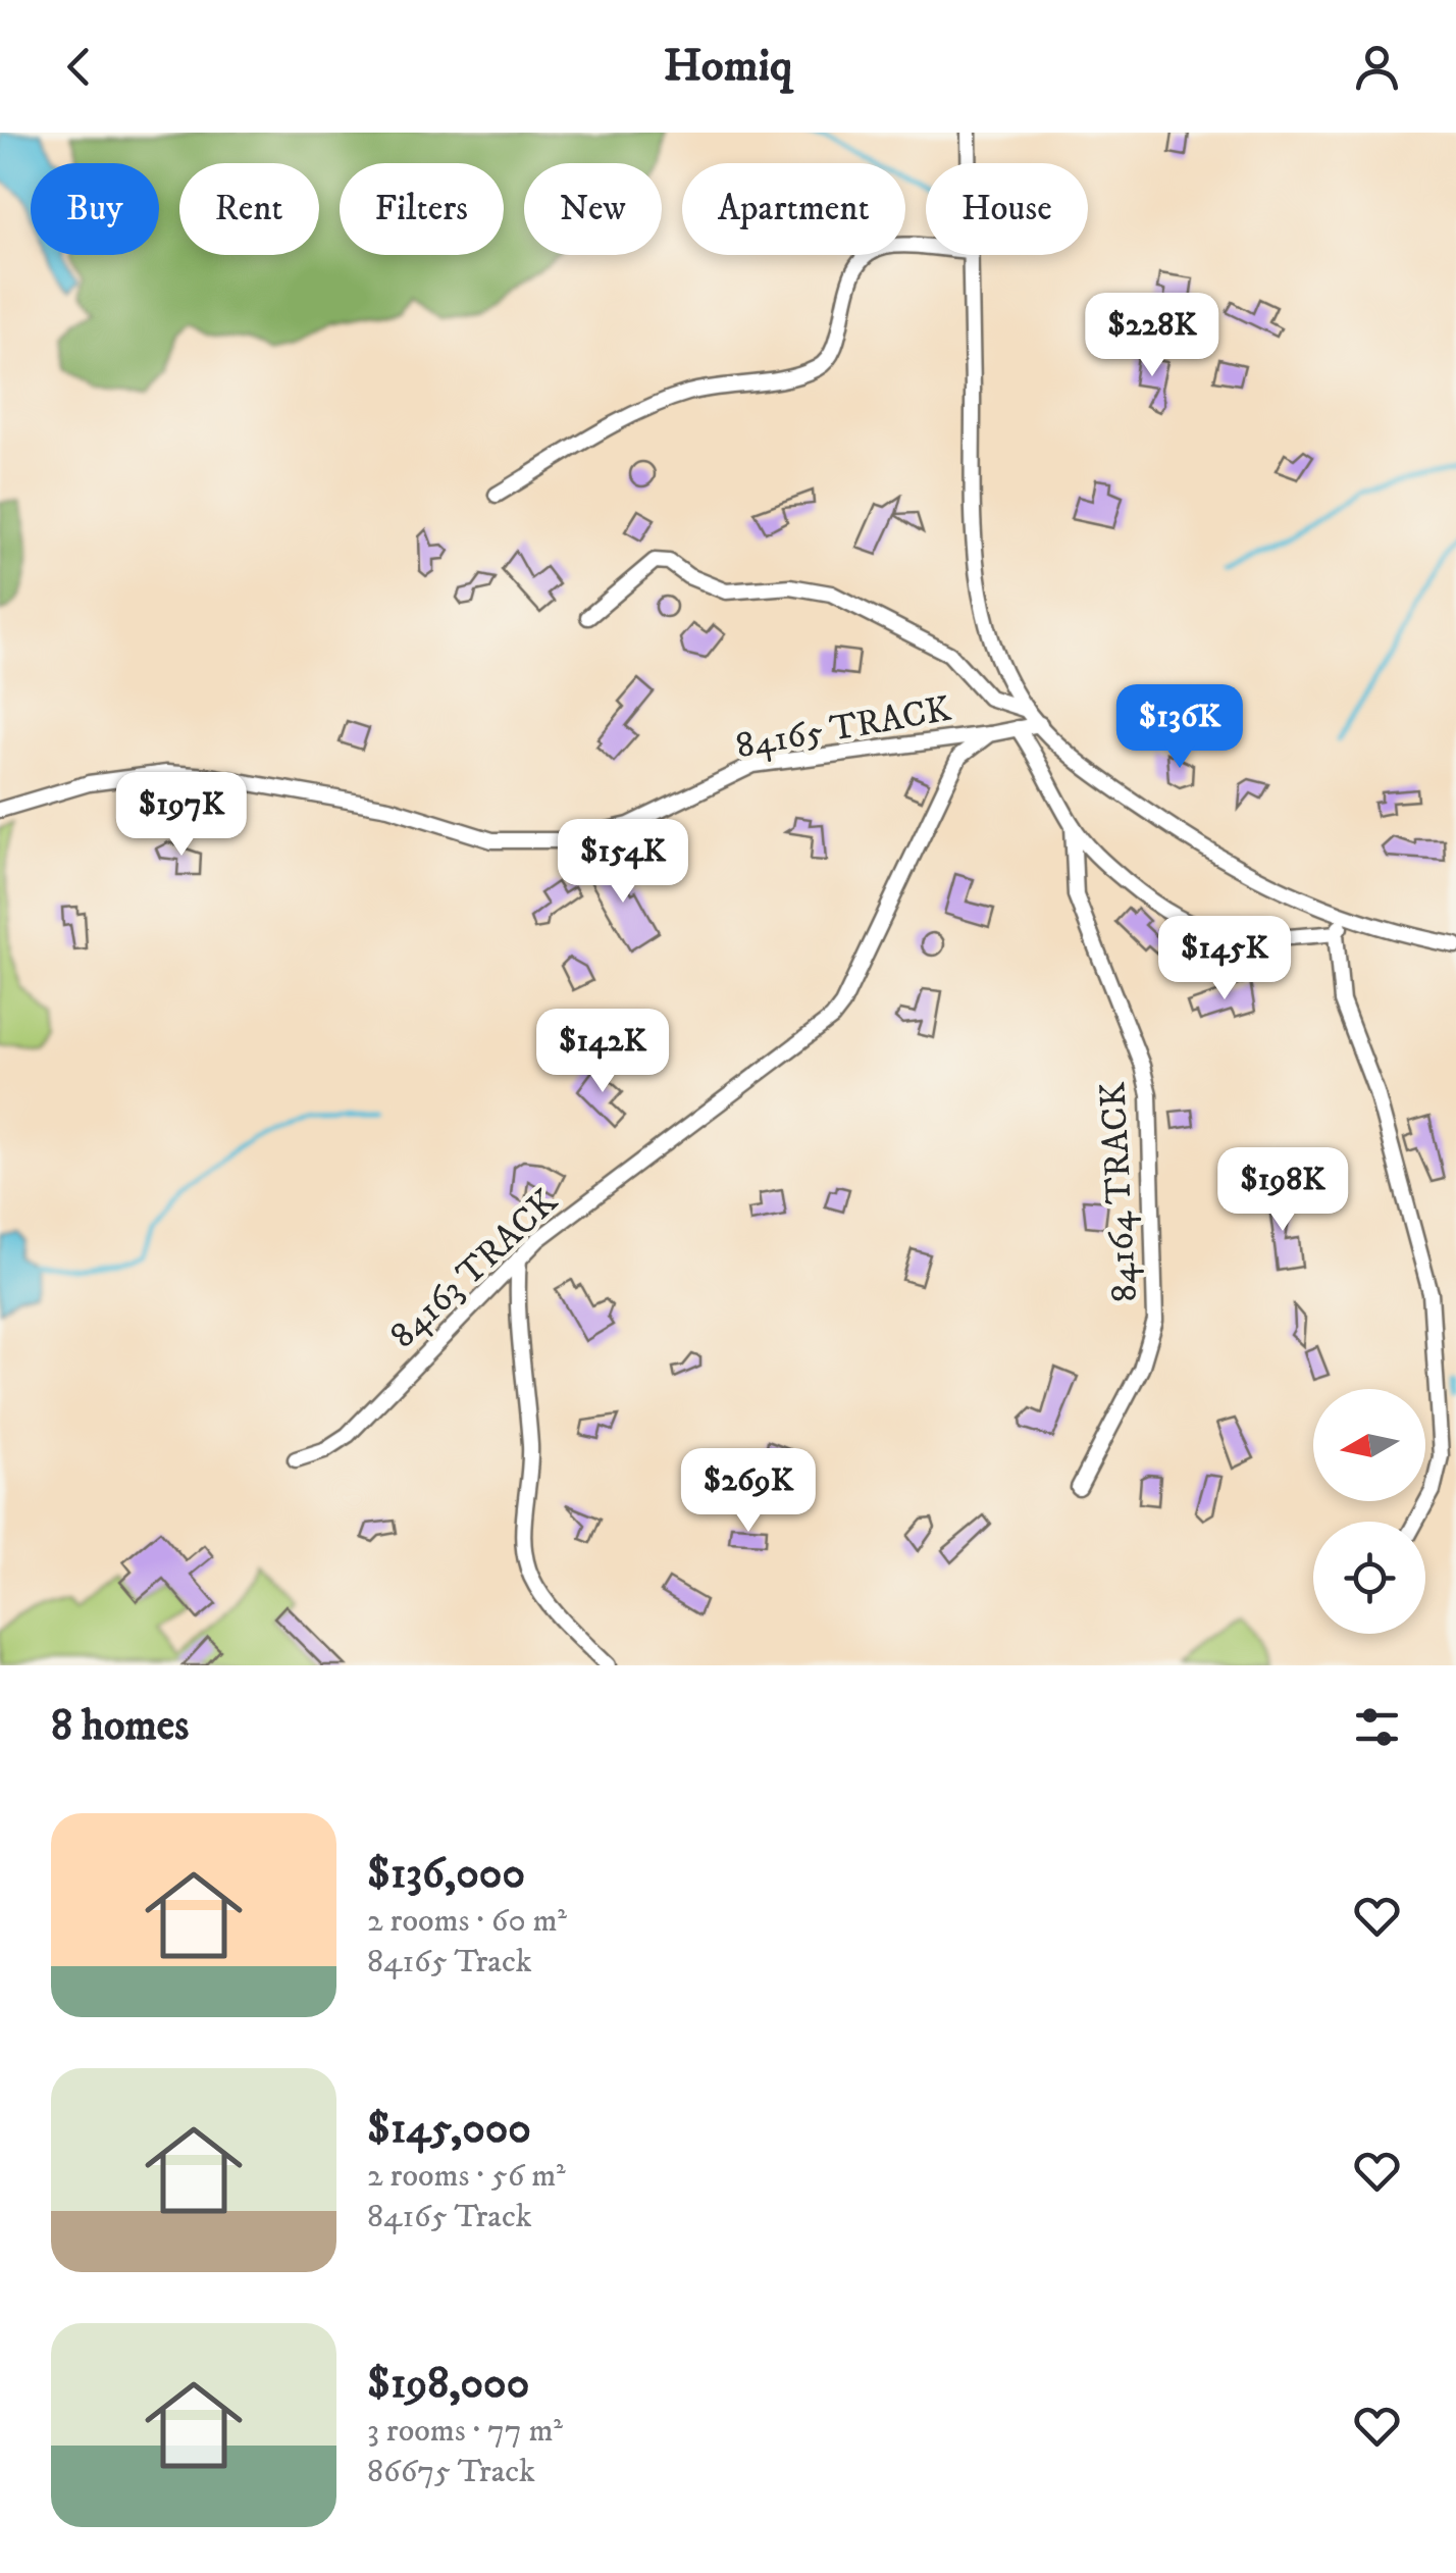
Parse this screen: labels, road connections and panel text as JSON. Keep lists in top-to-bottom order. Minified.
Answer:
{"streets":{"street":["84165 TRACK","84164 TRACK","84163 TRACK"]},"crossings":[["84165 TRACK","84163 TRACK"]],"north":"left","page":{"header":"Homiq","chip":["Buy","Rent","Filters","New","Apartment","House"],"price":["$228K","$136K","$197K","$154K","$145K","$142K","$198K","$269K"],"heading":"8 homes","list":[{"name":"$136,000","note":"2 rooms · 60 m² · 84165 Track"},{"name":"$145,000","note":"2 rooms · 56 m² · 84165 Track"},{"name":"$198,000","note":"3 rooms · 77 m² · 86675 Track"}]}}
